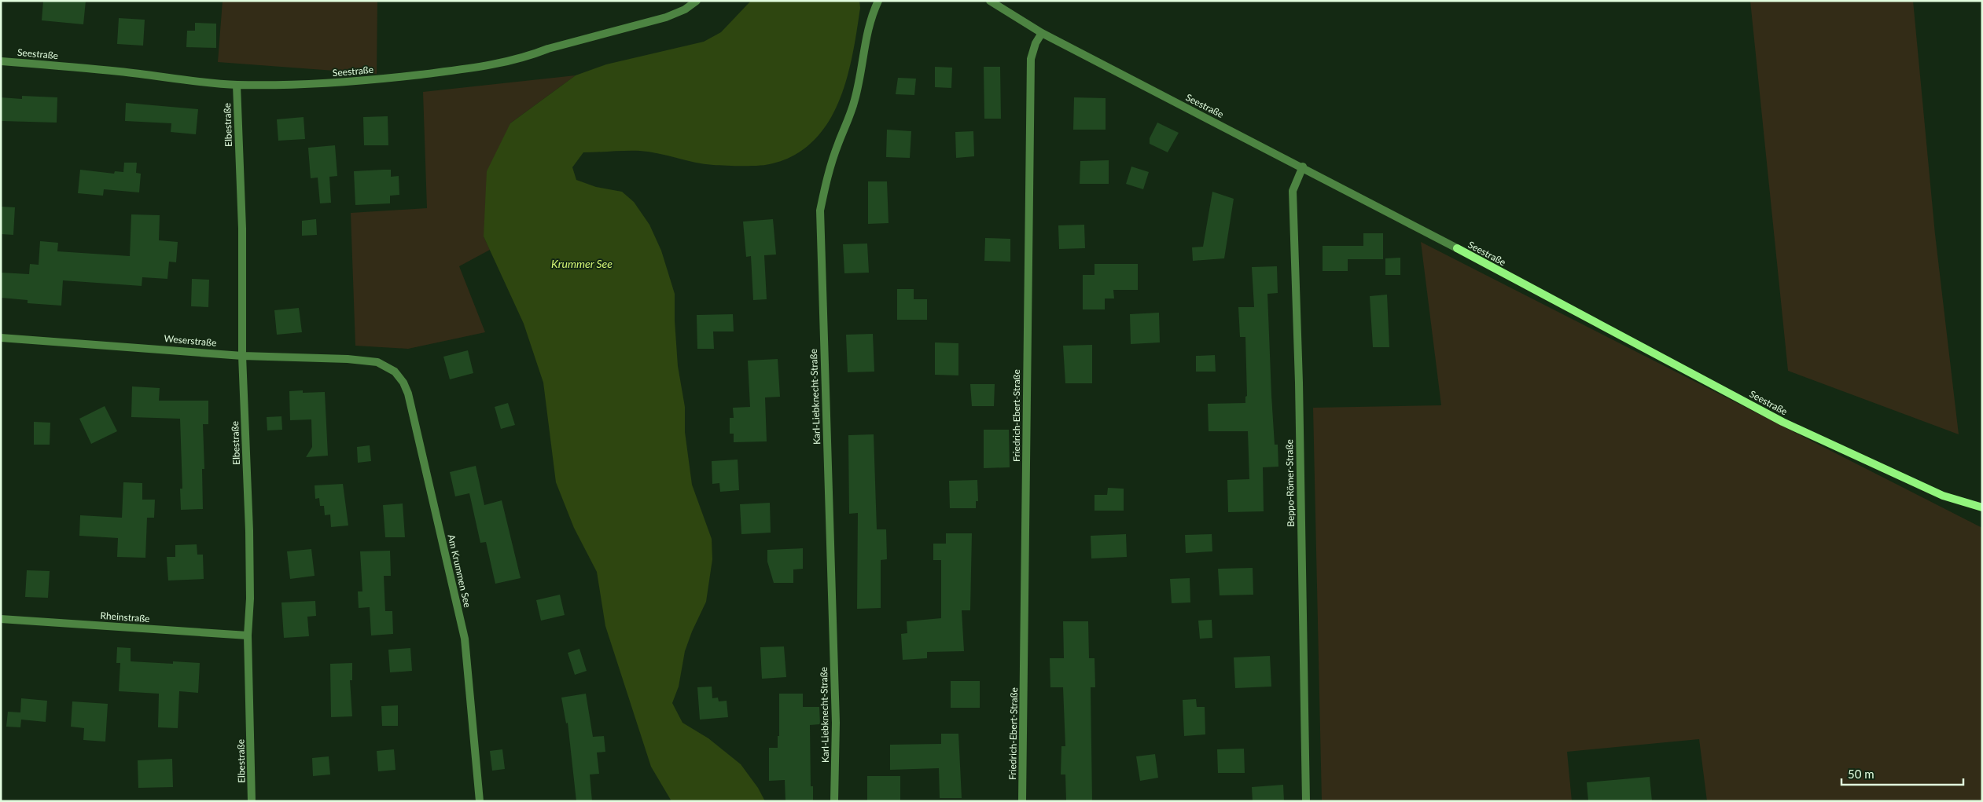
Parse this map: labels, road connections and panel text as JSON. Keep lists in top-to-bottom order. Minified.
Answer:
{"streets":{"street":["Seestraße","Elbestraße","Weserstraße","Karl-Liebknecht-Straße","Friedrich-Ebert-Straße","Beppo-Römer-Straße","Am Krummen See","Rheinstraße"]},"crossings":[["Seestraße","Elbestraße"],["Seestraße","Friedrich-Ebert-Straße"],["Seestraße","Beppo-Römer-Straße"],["Elbestraße","Weserstraße"],["Elbestraße","Rheinstraße"],["Weserstraße","Am Krummen See"]],"water":["Krummer See"],"scale_bar":"50 m"}
